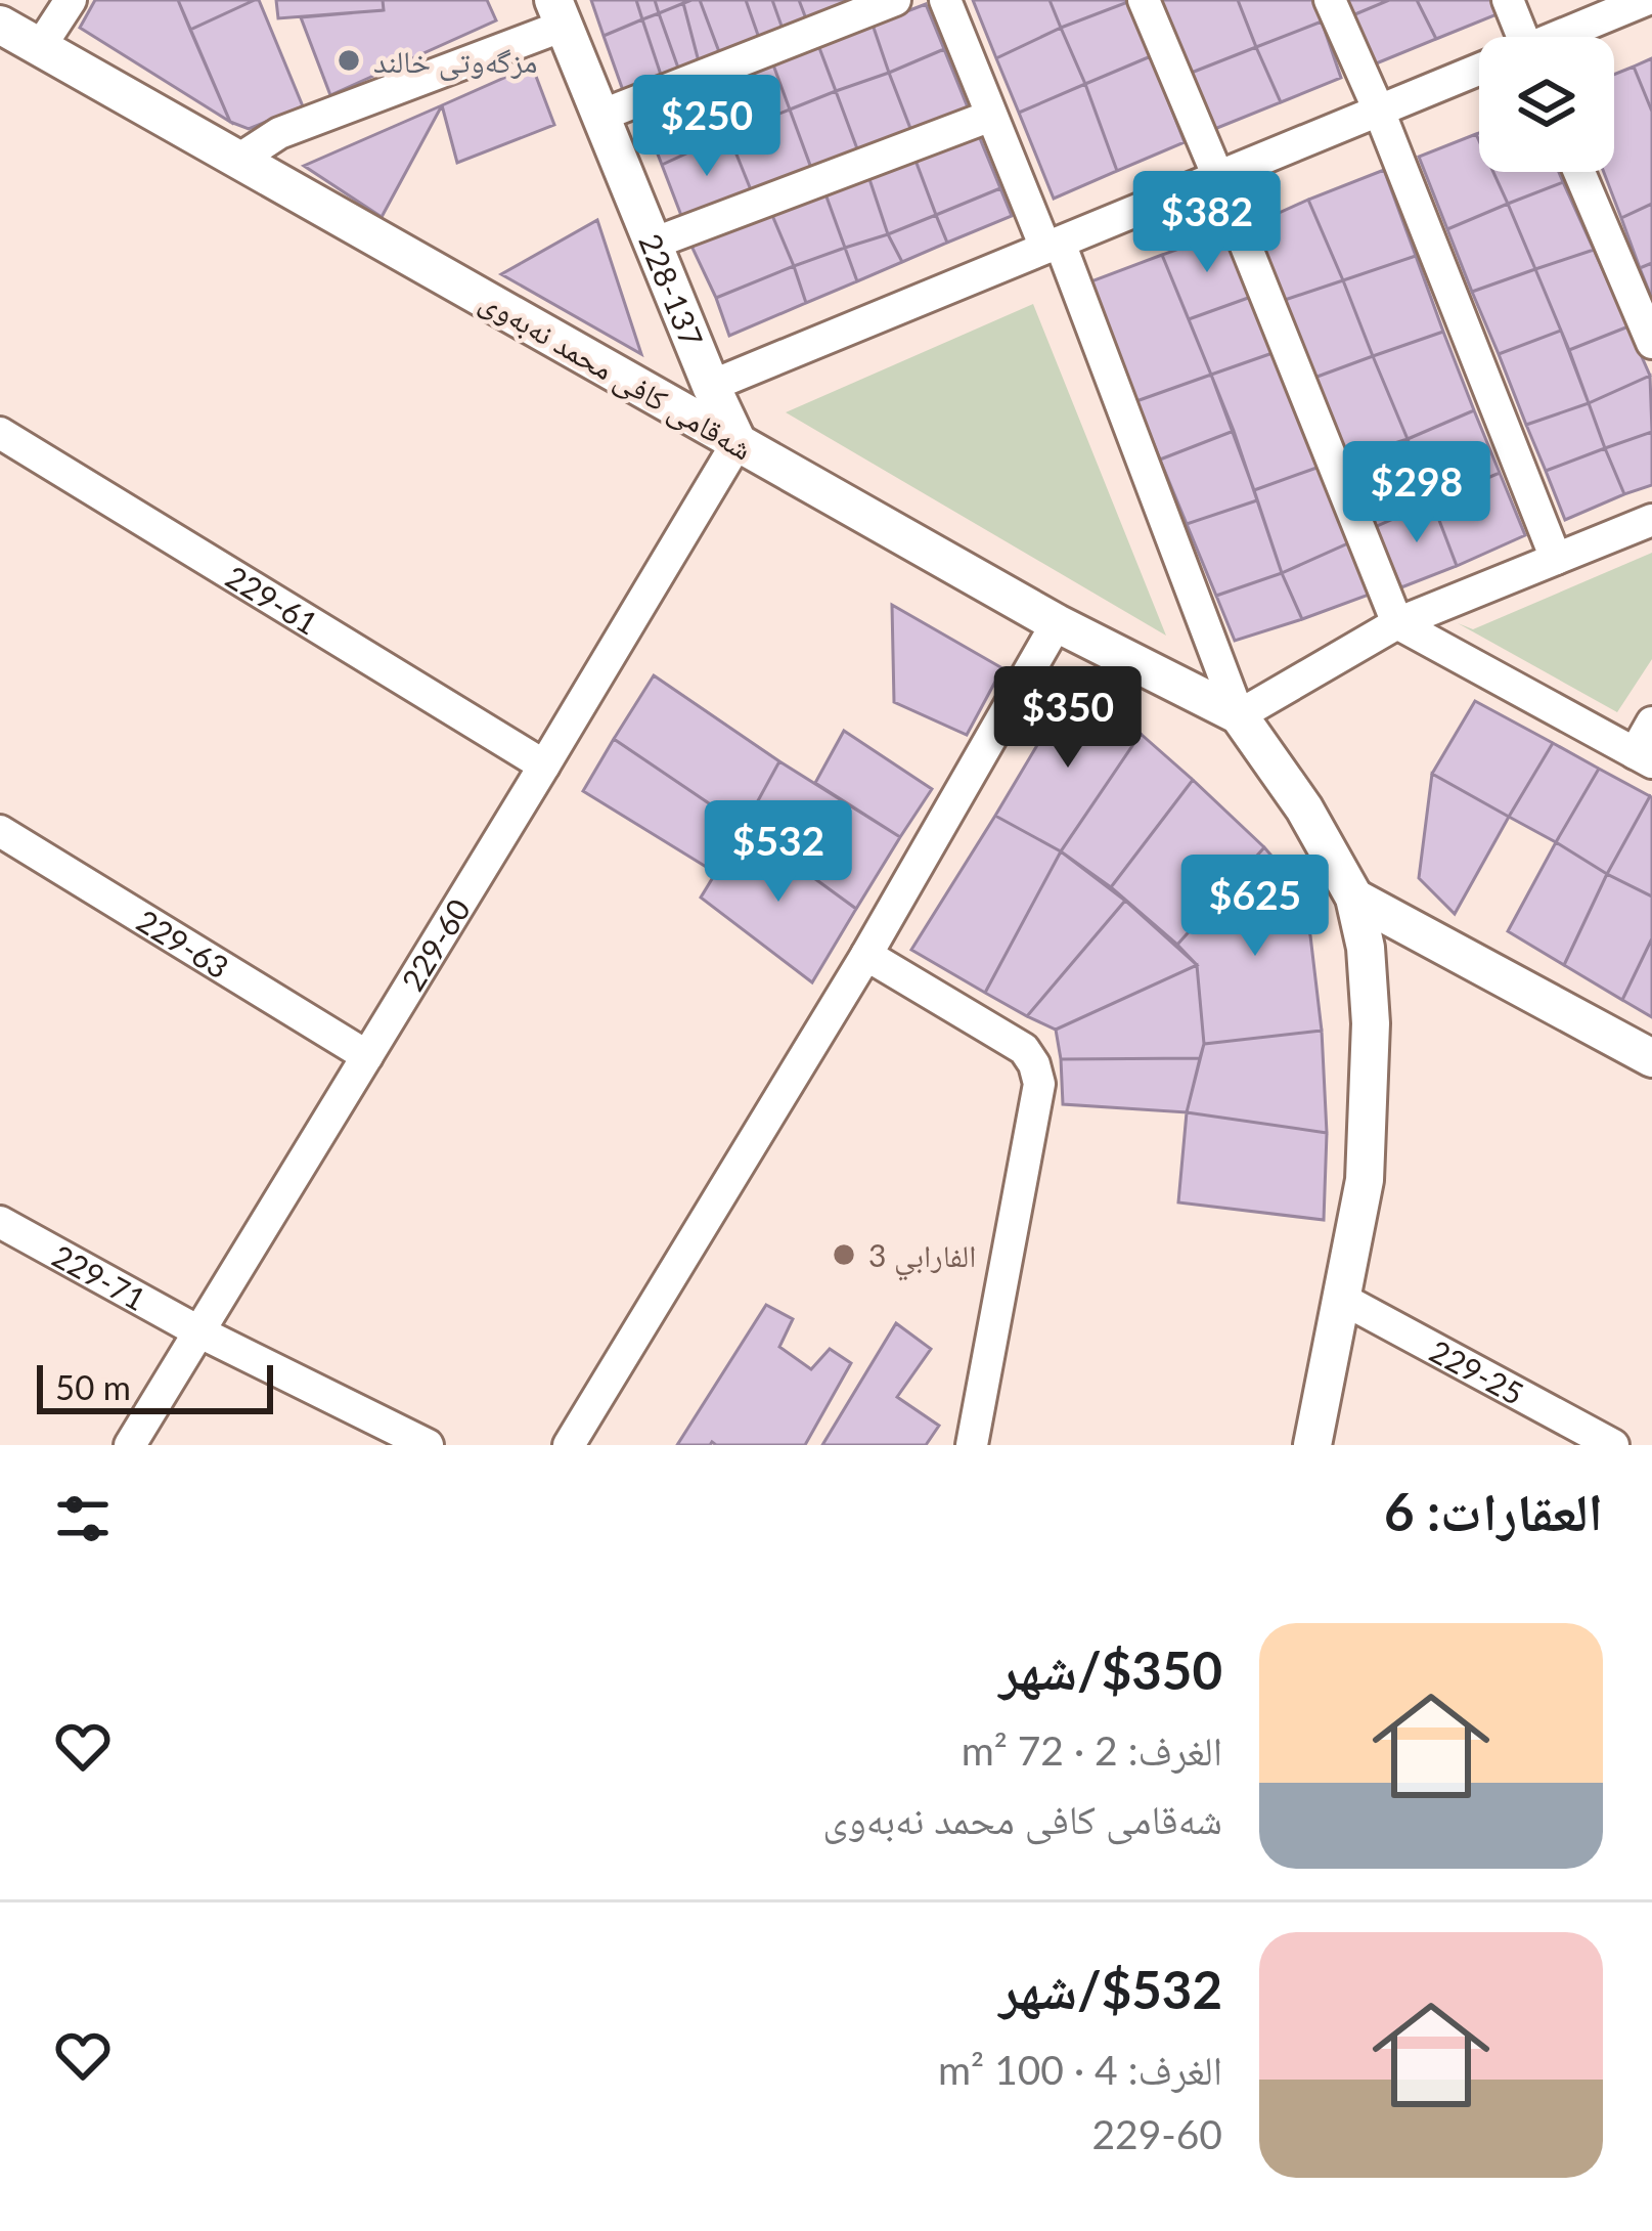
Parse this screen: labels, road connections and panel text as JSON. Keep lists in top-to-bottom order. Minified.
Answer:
{"streets":{"street":["228-137","شەقامی کافی محمد نەبەوی","229-61","229-63","229-60","229-71","229-25"]},"crossings":[["228-137","شەقامی کافی محمد نەبەوی"],["228-137","229-60"],["شەقامی کافی محمد نەبەوی","229-60"],["229-61","229-60"],["229-63","229-60"],["229-60","229-71"]],"places":["مزگەوتی خالند","الفارابي 3"],"scale_bar":"50 m","page":{"price":["$250","$382","$298","$350","$532","$625"],"scale":"50 m","heading":"العقارات: 6","list":[{"name":"$350/شهر","note":"الغرف: 2 · 72 m² · شەقامی کافی محمد نەبەوی"},{"name":"$532/شهر","note":"الغرف: 4 · 100 m² · 229-60"}]}}
